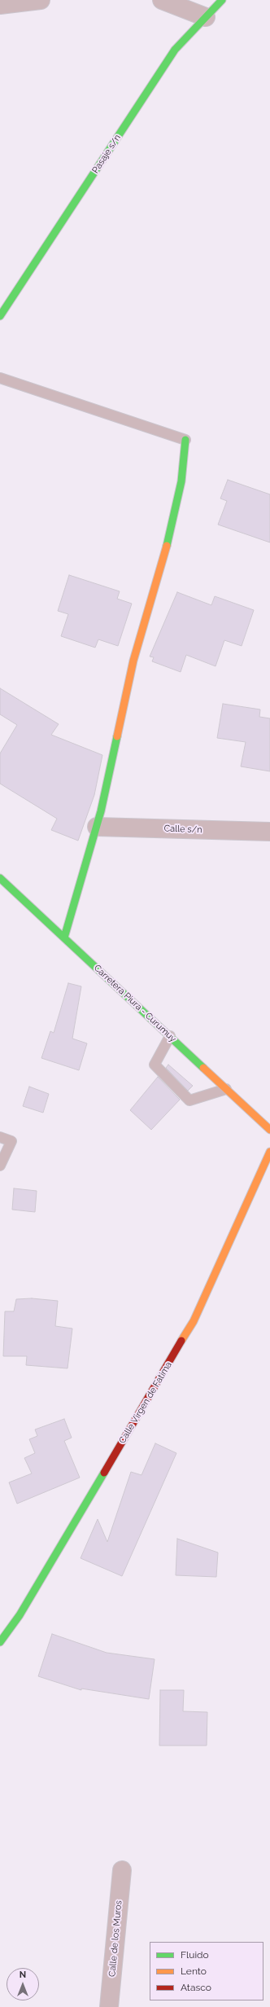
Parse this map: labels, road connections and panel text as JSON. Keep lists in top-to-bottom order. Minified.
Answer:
{"streets":{"street":["Pasaje s/n","Calle s/n","Carretera Piura - Curumuy","Calle Virgen de Fatima","Calle de los Muros"]},"legend":["Fluido","Lento","Atasco"],"north":"top"}
